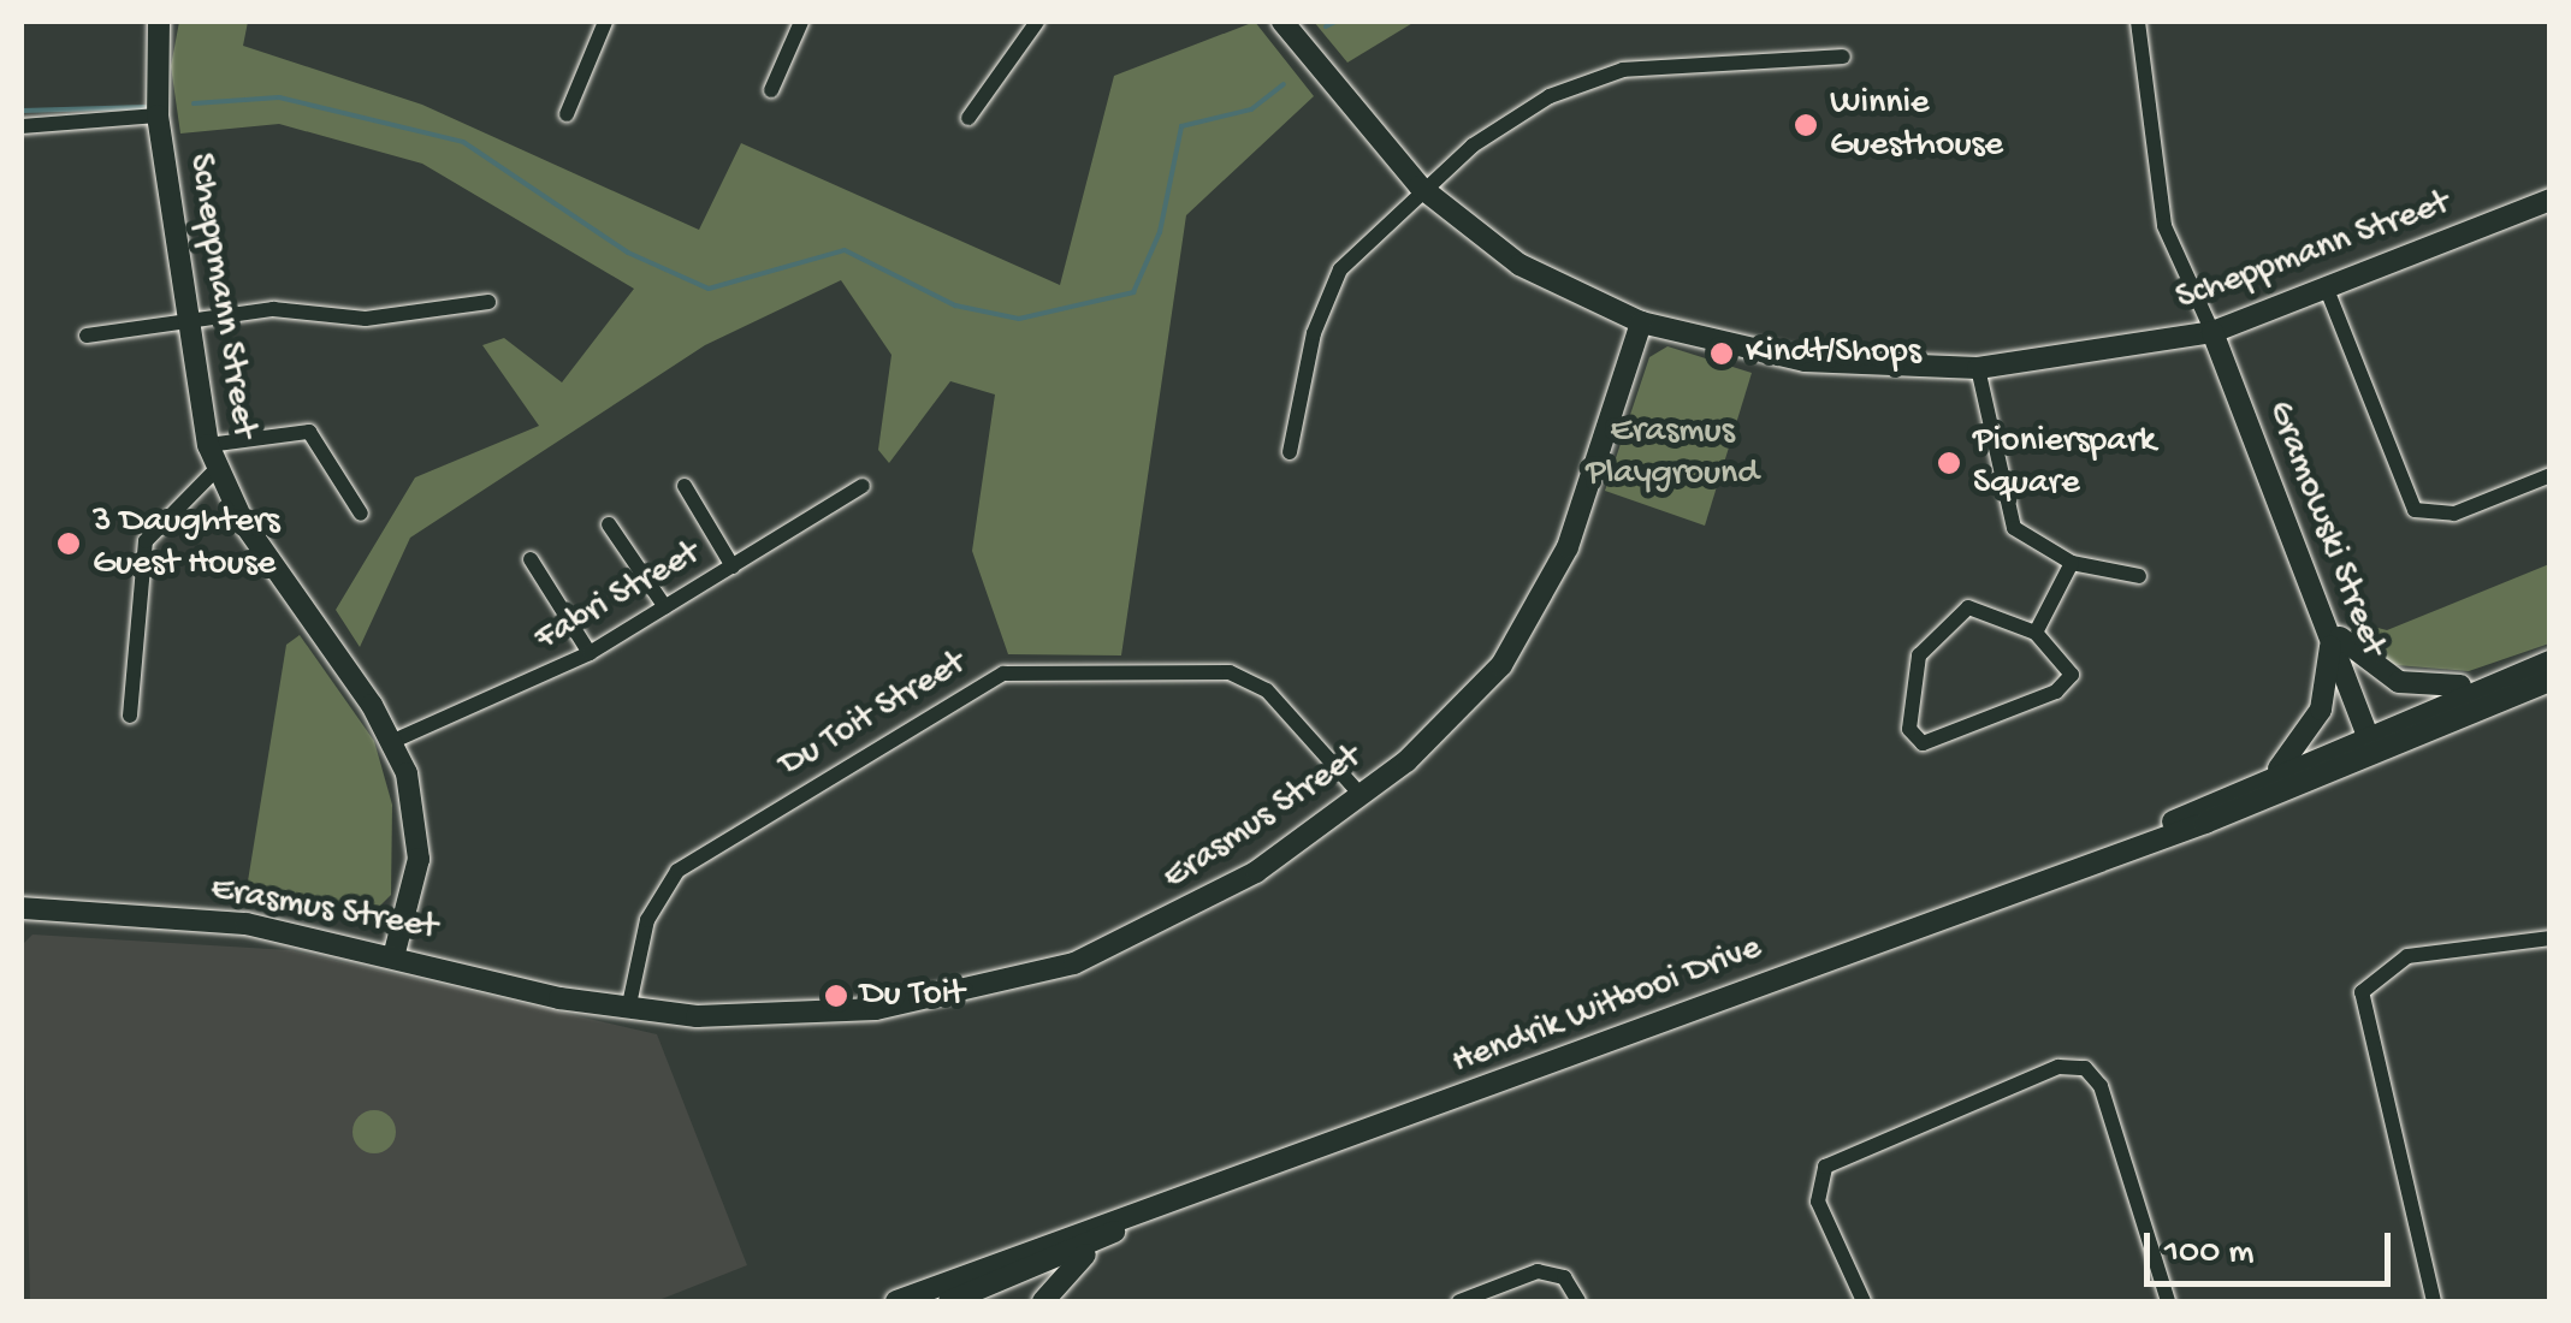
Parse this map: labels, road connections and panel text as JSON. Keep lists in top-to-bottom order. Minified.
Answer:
{"streets":{"street":["Scheppmann Street","Gramowski Street","Fabri Street","Du Toit Street","Erasmus Street","Hendrik Witbooi Drive"]},"crossings":[["Scheppmann Street","Gramowski Street"],["Scheppmann Street","Fabri Street"],["Scheppmann Street","Erasmus Street"],["Gramowski Street","Hendrik Witbooi Drive"],["Du Toit Street","Erasmus Street"]],"parks":["Erasmus Playground"],"places":["Winnie Guesthouse","Kindt/Shops","Pionierspark Square","3 Daughters Guest House","Du Toit"],"scale_bar":"100 m"}
